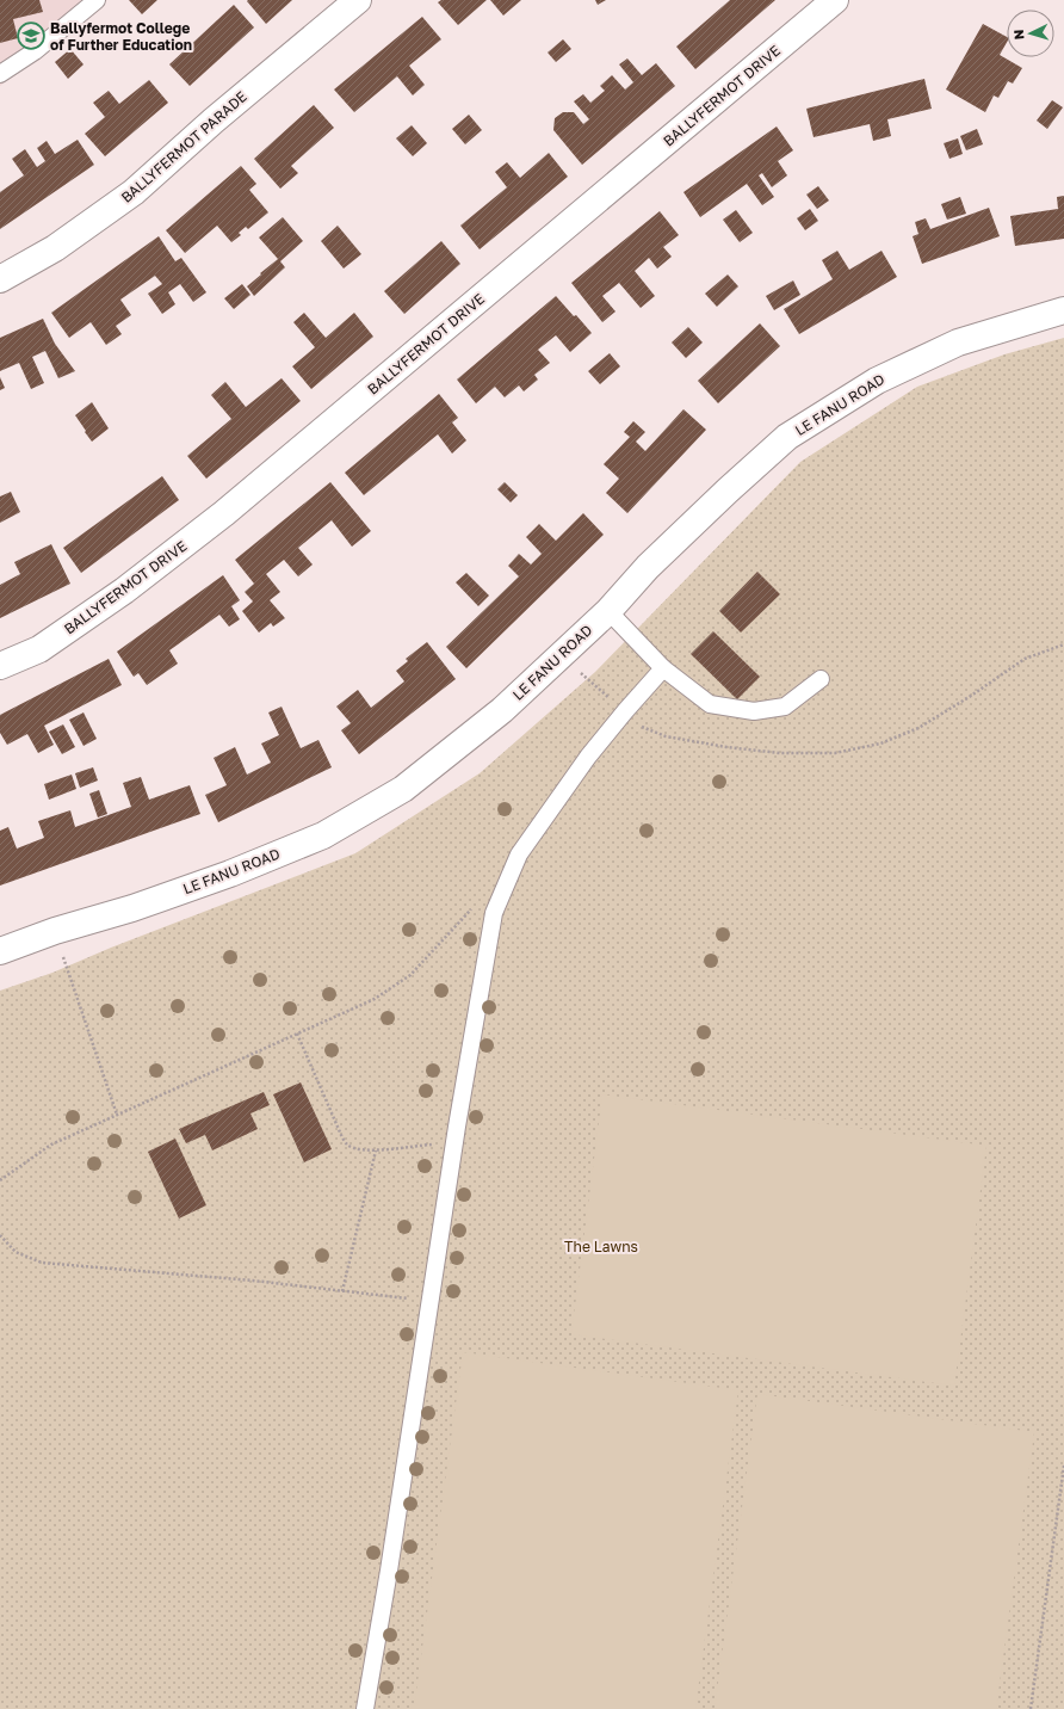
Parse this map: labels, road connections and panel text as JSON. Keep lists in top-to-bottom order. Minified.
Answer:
{"streets":{"street":["BALLYFERMOT DRIVE","BALLYFERMOT PARADE","LE FANU ROAD"]},"parks":["The Lawns"],"places":{"school or university":["Ballyfermot College of Further Education"]},"north":"left"}
